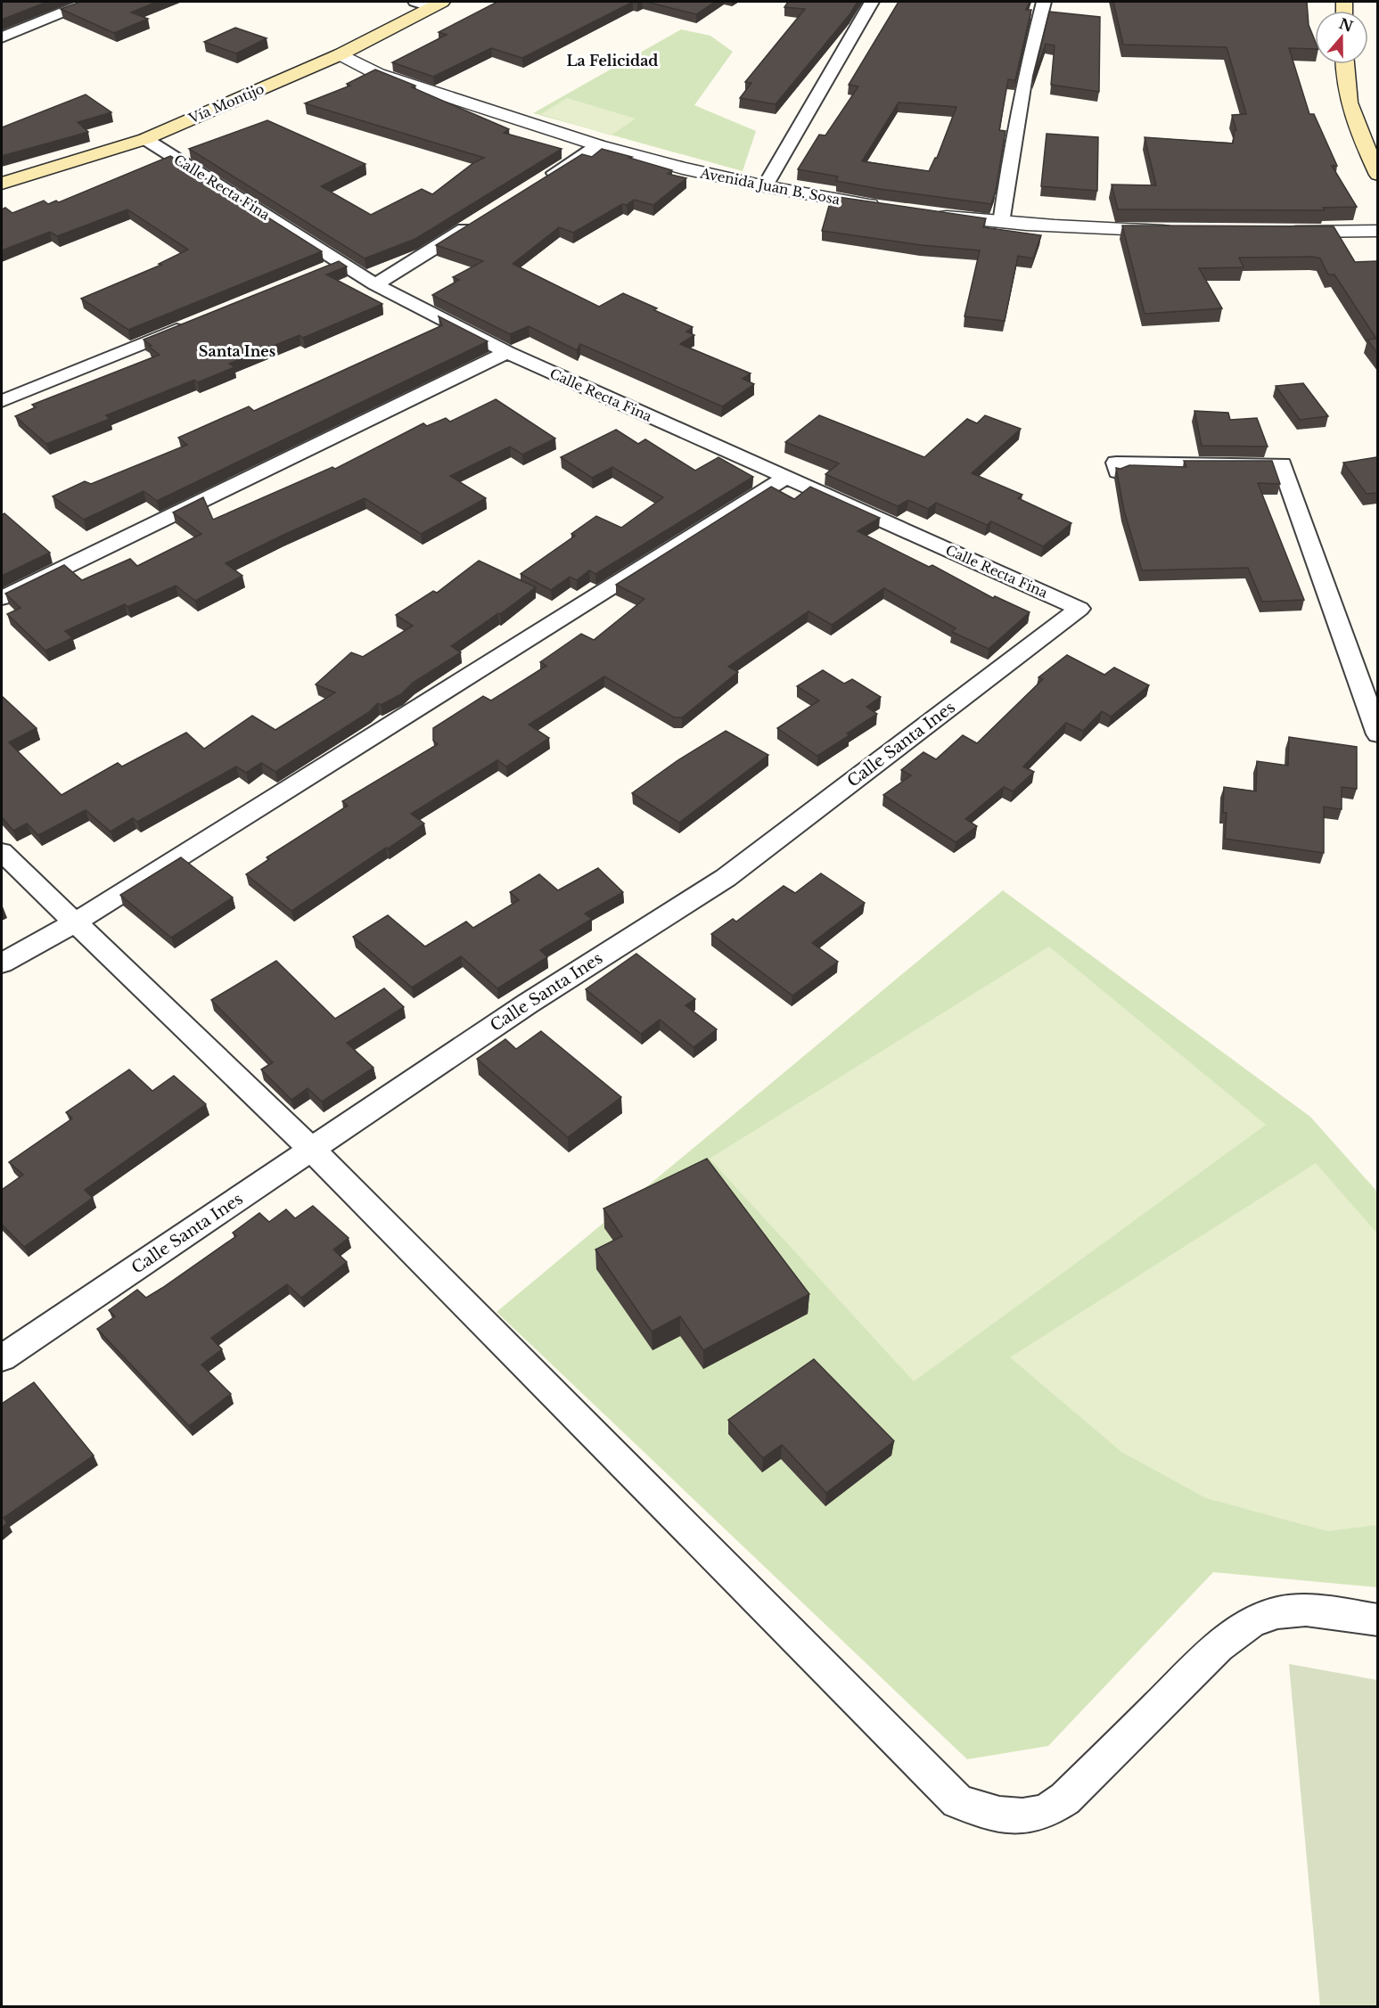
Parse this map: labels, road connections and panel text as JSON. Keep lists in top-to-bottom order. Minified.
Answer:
{"streets":{"main road":["Vía Montijo"],"street":["Avenida Juan B. Sosa","Calle Recta Fina","Calle Santa Ines"]},"crossings":[["Vía Montijo","Avenida Juan B. Sosa"],["Vía Montijo","Calle Recta Fina"],["Calle Recta Fina","Calle Santa Ines"]],"districts":["La Felicidad","Santa Ines"],"north":"top"}
